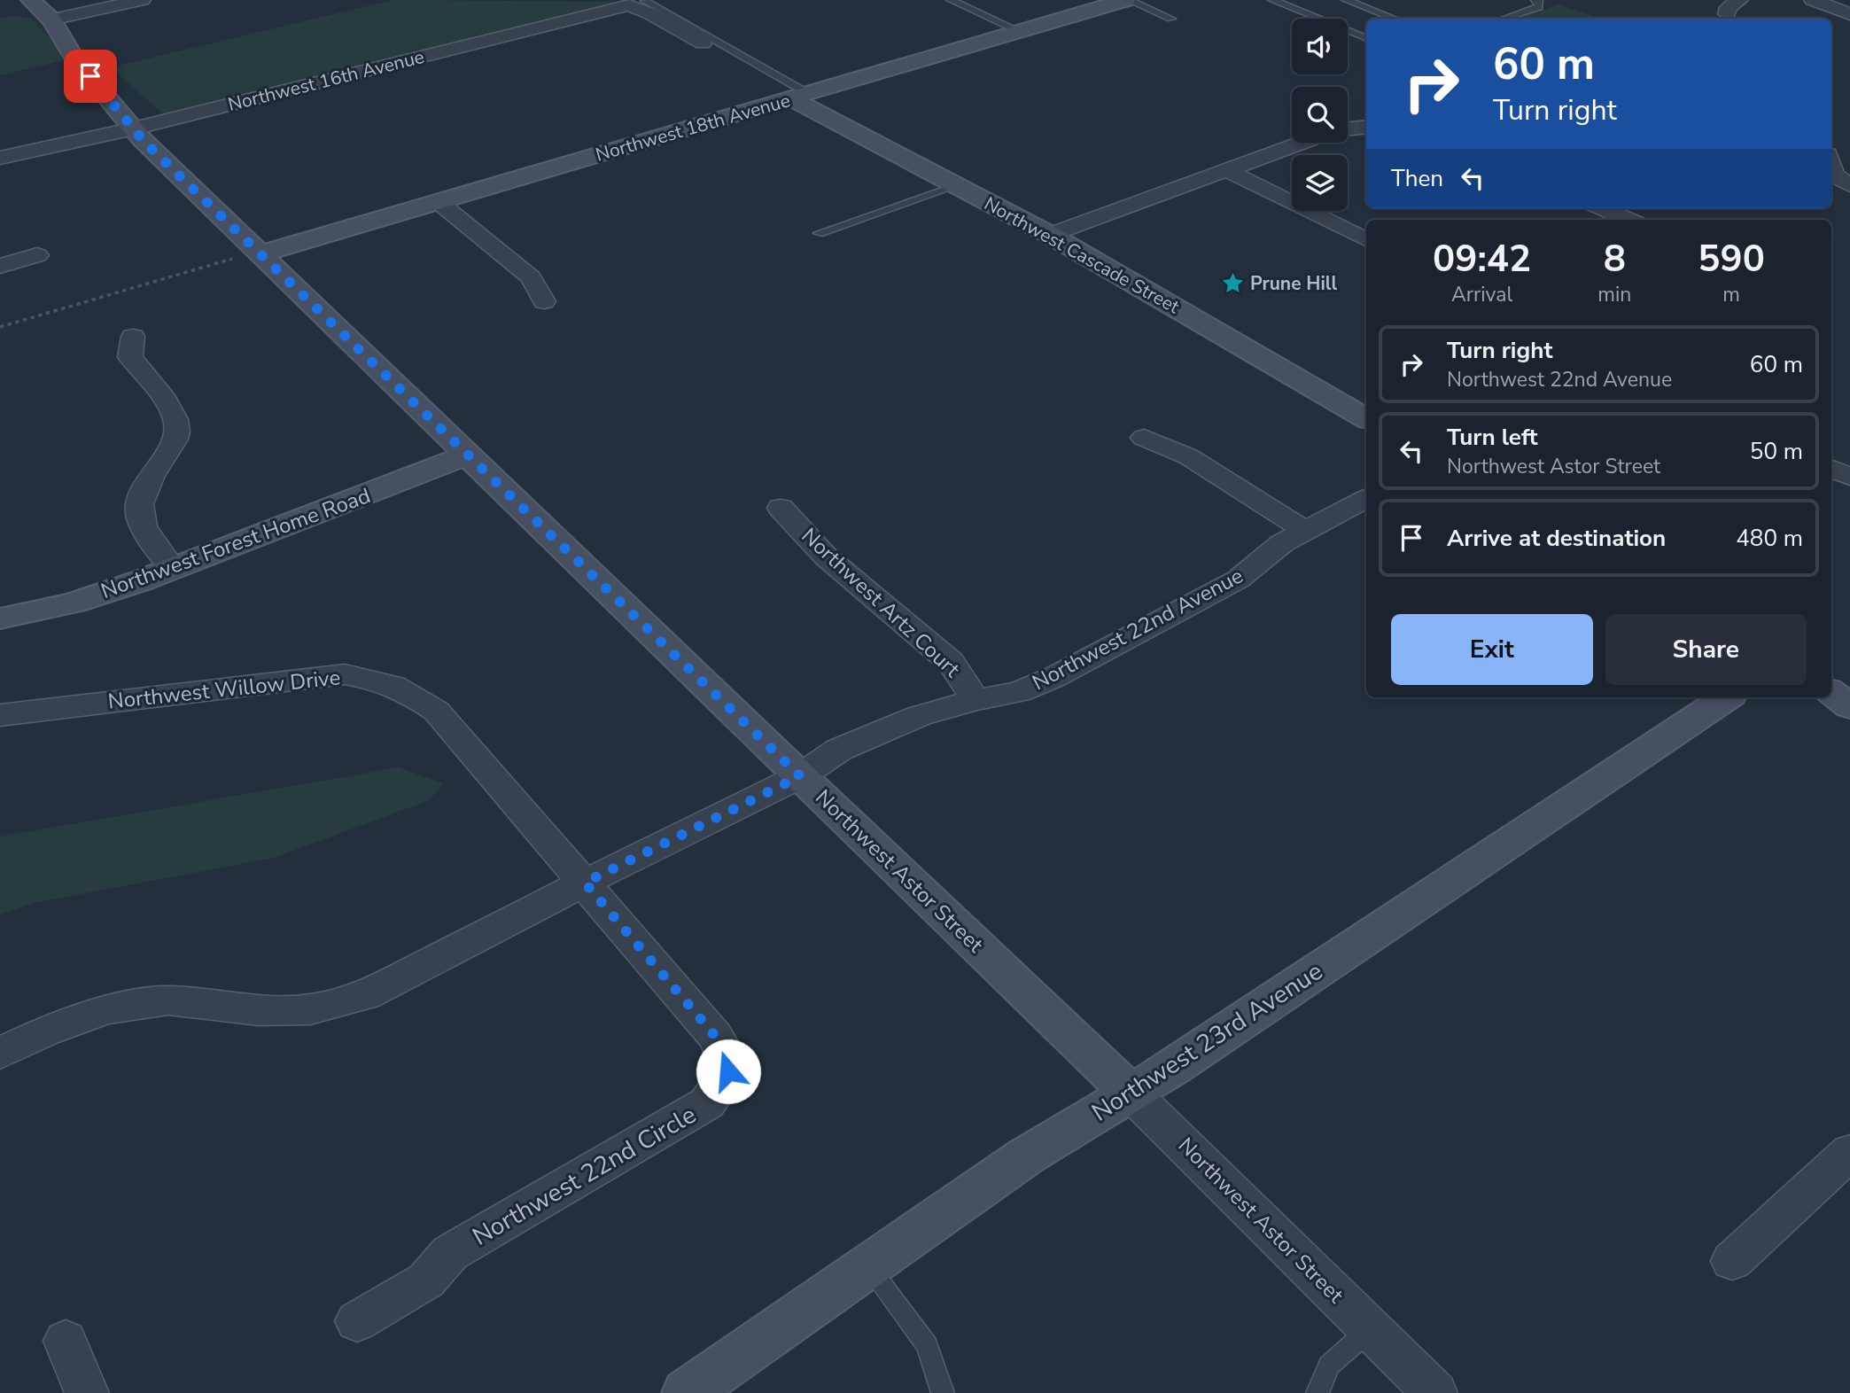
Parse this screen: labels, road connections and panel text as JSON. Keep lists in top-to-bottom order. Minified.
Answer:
{"streets":{"street":["Northwest 16th Avenue","Northwest 18th Avenue","Northwest Cascade Street","Northwest Forest Home Road","Northwest Artz Court","Northwest 22nd Avenue","Northwest Willow Drive","Northwest Astor Street","Northwest 23rd Avenue","Northwest 22nd Circle"]},"crossings":[["Northwest 16th Avenue","Northwest Astor Street"],["Northwest 18th Avenue","Northwest Cascade Street"],["Northwest 18th Avenue","Northwest Astor Street"],["Northwest Forest Home Road","Northwest Astor Street"],["Northwest Artz Court","Northwest 22nd Avenue"],["Northwest 22nd Avenue","Northwest Willow Drive"],["Northwest 22nd Avenue","Northwest Astor Street"],["Northwest 22nd Avenue","Northwest 22nd Circle"],["Northwest Willow Drive","Northwest 22nd Circle"],["Northwest Astor Street","Northwest 23rd Avenue"]],"places":{"place":["Prune Hill"]},"page":{"turn":["60 m","Turn right"],"then":"Then","eta":["09:42","Arrival","8","min","590","m"],"list":[{"name":"Turn right","note":"Northwest 22nd Avenue","value":"60 m"},{"name":"Turn left","note":"Northwest Astor Street","value":"50 m"},{"name":"Arrive at destination","value":"480 m"}],"buttons":["Exit","Share"]}}
